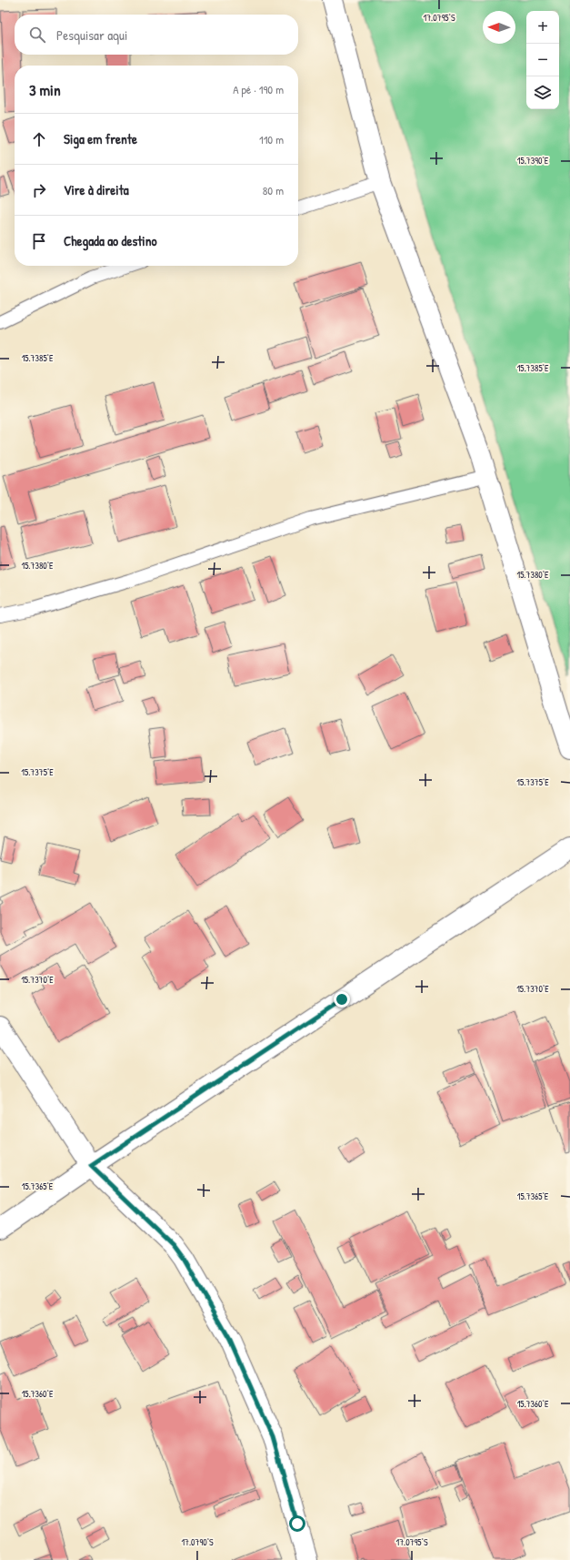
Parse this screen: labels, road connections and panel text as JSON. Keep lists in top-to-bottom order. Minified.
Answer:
{"north":"left","page":{"map_buttons":["+","−"],"search":"Pesquisar aqui","heading":["3 min","A pé · 190 m"],"list":[["Siga em frente","110 m"],["Vire à direita","80 m"],"Chegada ao destino"]},"coordinates":["17.0795°S","15.7390°E","15.7385°E","15.7380°E","15.7375°E","15.7370°E","15.7365°E","15.7360°E","17.0790°S"]}
